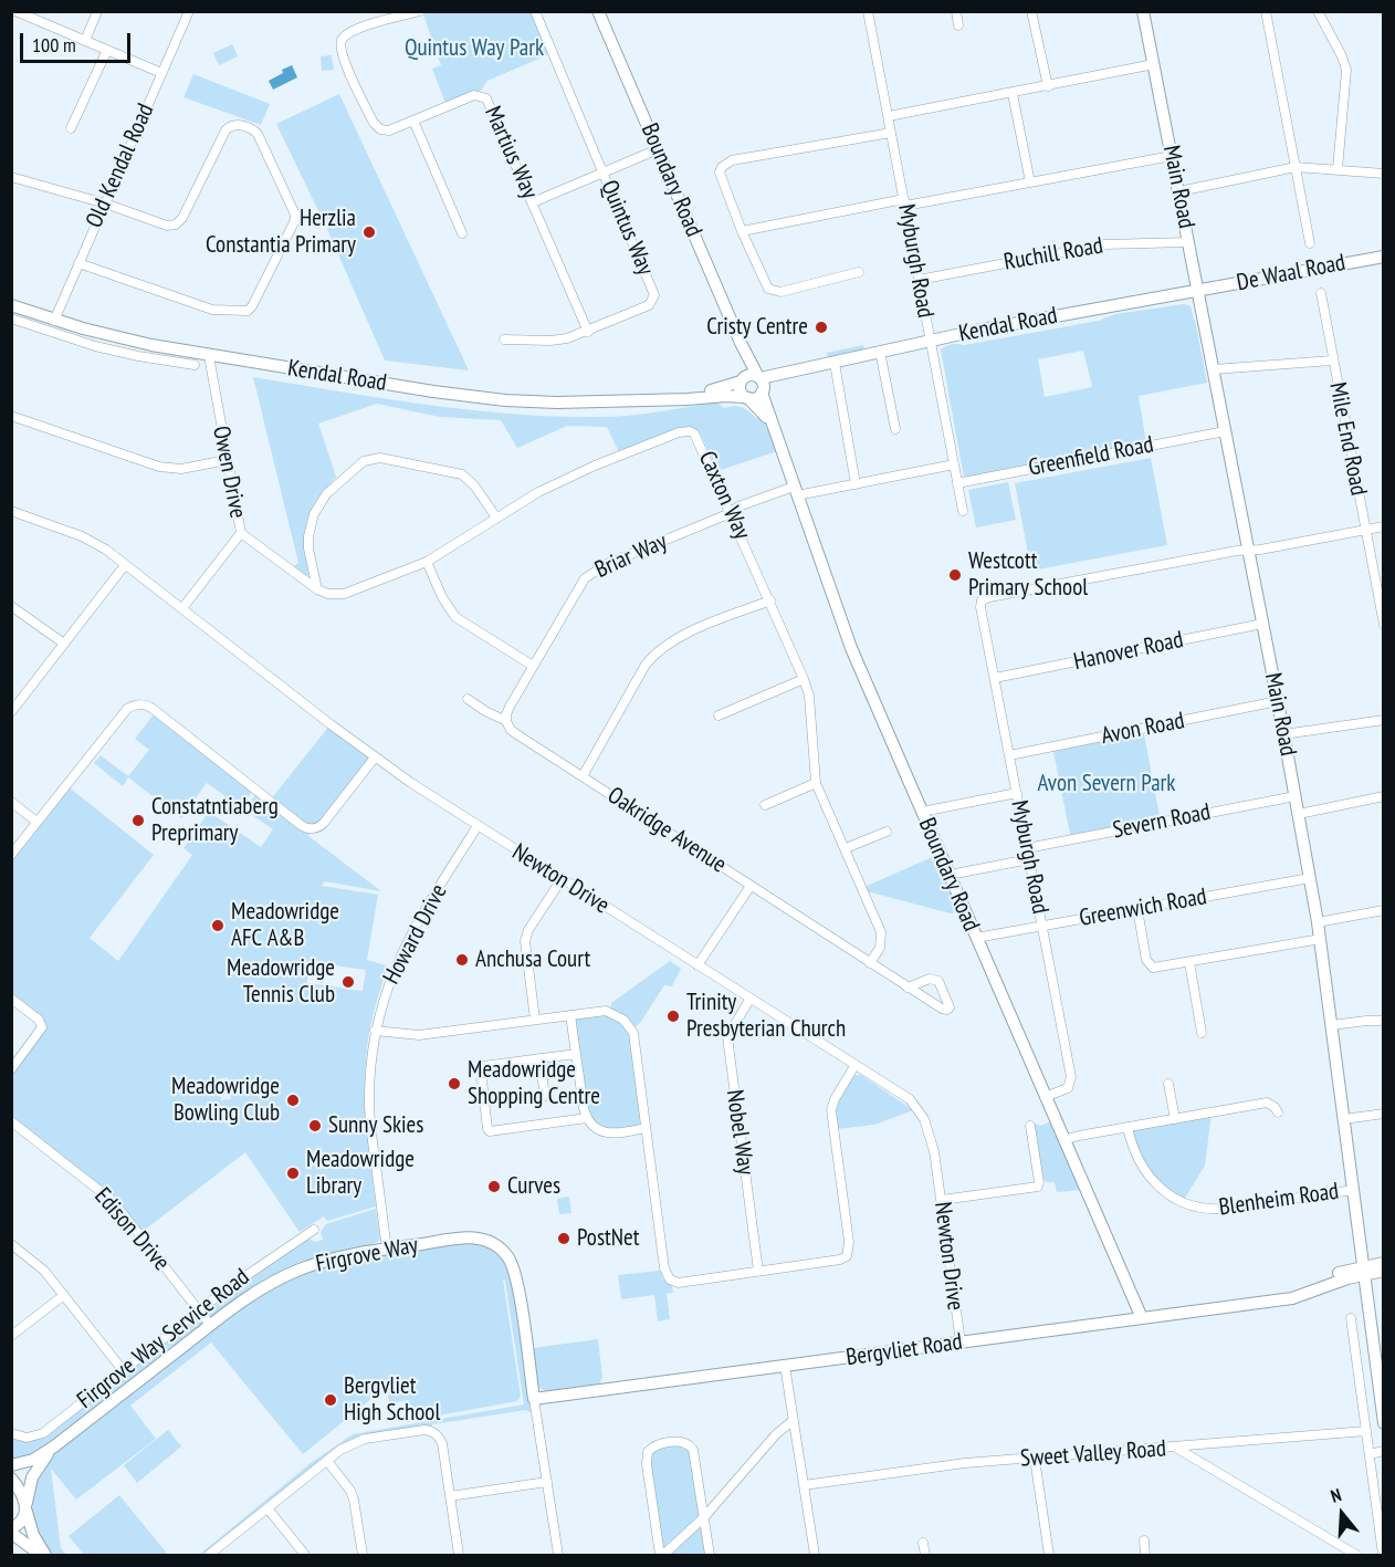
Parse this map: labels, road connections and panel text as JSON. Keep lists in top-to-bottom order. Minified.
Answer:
{"streets":{"main road":["Boundary Road","Main Road","De Waal Road","Kendal Road","Firgrove Way","Bergvliet Road"],"street":["Martius Way","Old Kendal Road","Quintus Way","Ruchill Road","Myburgh Road","Mile End Road","Greenfield Road","Owen Drive","Caxton Way","Briar Way","Hanover Road","Avon Road","Severn Road","Oakridge Avenue","Newton Drive","Greenwich Road","Howard Drive","Nobel Way","Blenheim Road","Edison Drive","Firgrove Way Service Road","Sweet Valley Road"]},"crossings":[["Martius Way","Quintus Way"],["Old Kendal Road","Kendal Road"],["Boundary Road","Myburgh Road"],["Boundary Road","Kendal Road"],["Boundary Road","Briar Way"],["Boundary Road","Greenwich Road"],["Boundary Road","Bergvliet Road"],["Main Road","Ruchill Road"],["Main Road","Myburgh Road"],["Main Road","De Waal Road"],["Main Road","Kendal Road"],["Main Road","Greenfield Road"],["Main Road","Hanover Road"],["Main Road","Avon Road"],["Main Road","Severn Road"],["Main Road","Greenwich Road"],["Main Road","Blenheim Road"],["Main Road","Bergvliet Road"],["Ruchill Road","Myburgh Road"],["Myburgh Road","Kendal Road"],["Myburgh Road","Greenfield Road"],["Myburgh Road","Briar Way"],["Myburgh Road","Hanover Road"],["Myburgh Road","Avon Road"],["Myburgh Road","Severn Road"],["Myburgh Road","Greenwich Road"],["De Waal Road","Kendal Road"],["Kendal Road","Owen Drive"],["Owen Drive","Newton Drive"],["Caxton Way","Briar Way"],["Briar Way","Oakridge Avenue"],["Oakridge Avenue","Newton Drive"],["Newton Drive","Howard Drive"],["Newton Drive","Nobel Way"],["Newton Drive","Bergvliet Road"],["Howard Drive","Firgrove Way"],["Edison Drive","Firgrove Way"],["Edison Drive","Firgrove Way Service Road"],["Firgrove Way","Bergvliet Road"]],"parks":["Quintus Way Park","Avon Severn Park"],"places":["Herzlia Constantia Primary","Cristy Centre","Westcott Primary School","Constatntiaberg Preprimary","Meadowridge AFC A&B","Anchusa Court","Meadowridge Tennis Club","Trinity Presbyterian Church","Meadowridge Shopping Centre","Meadowridge Bowling Club","Sunny Skies","Meadowridge Library","Curves","PostNet","Bergvliet High School"],"scale_bar":"100 m","north":"top"}
